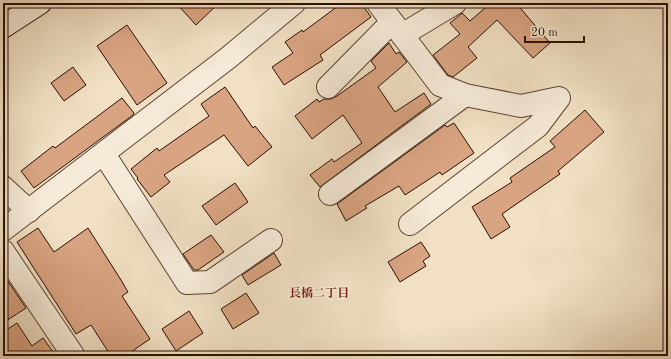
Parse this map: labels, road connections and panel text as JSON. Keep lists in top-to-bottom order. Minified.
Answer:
{"districts":["長橋二丁目"],"scale_bar":"20 m"}
